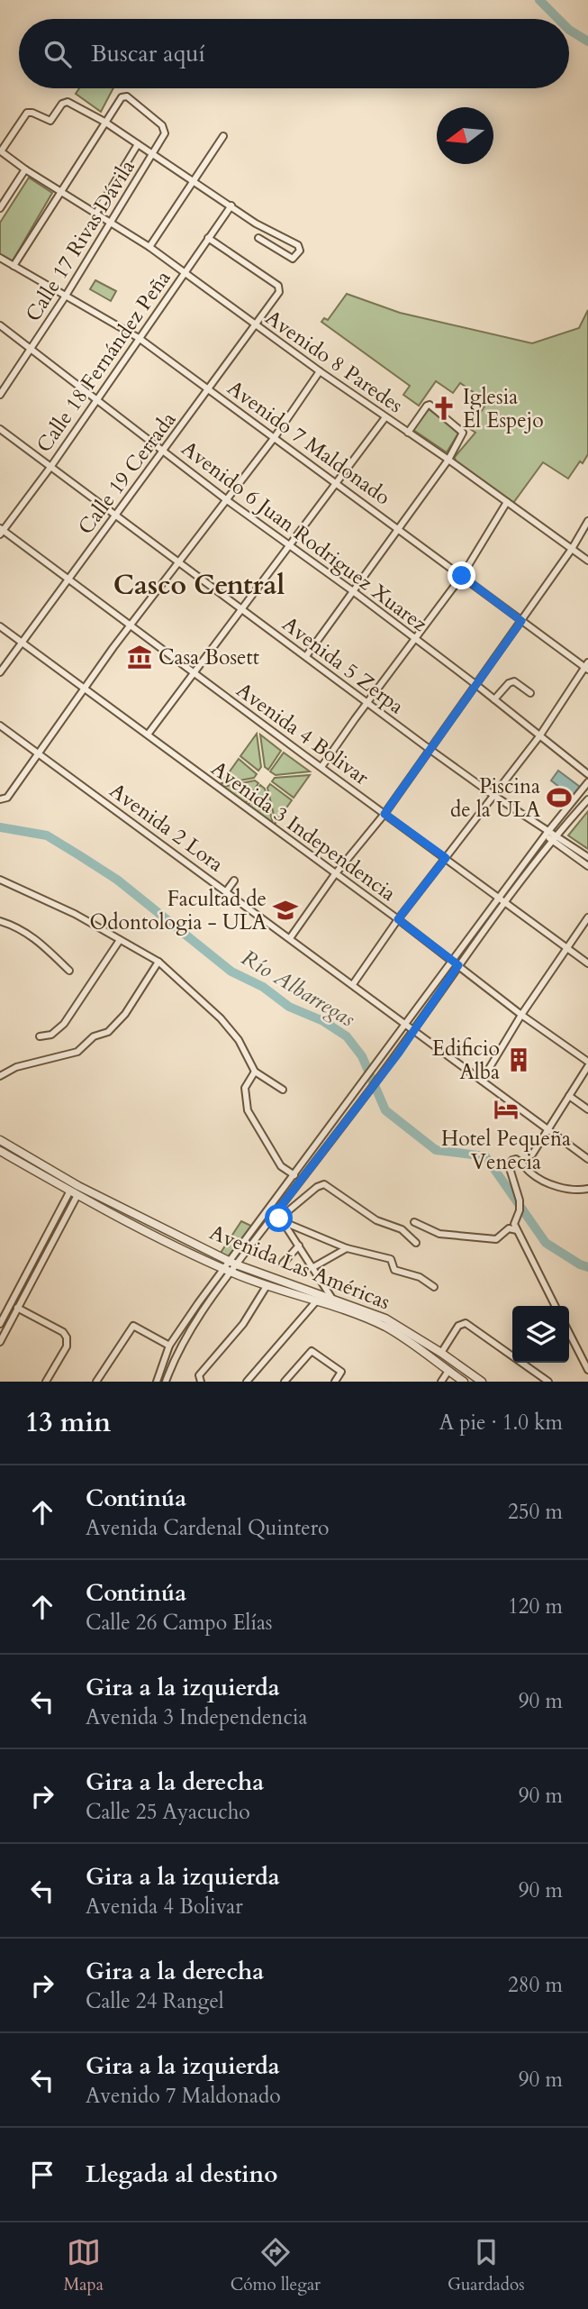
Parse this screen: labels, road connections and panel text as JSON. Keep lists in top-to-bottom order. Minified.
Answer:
{"streets":{"street":["Calle 17 Rivas Dávila","Calle 18 Fernández Peña","Avenido 8 Paredes","Avenido 7 Maldonado","Calle 19 Cerrada","Avenido 6 Juan Rodriguez Xuarez","Avenida 5 Zerpa","Avenida 4 Bolivar","Avenida 2 Lora","Avenida 3 Independencia","Avenida Las Américas"]},"crossings":[["Calle 17 Rivas Dávila","Avenido 8 Paredes"],["Calle 17 Rivas Dávila","Avenido 7 Maldonado"],["Calle 17 Rivas Dávila","Avenido 6 Juan Rodriguez Xuarez"],["Calle 18 Fernández Peña","Avenido 8 Paredes"],["Calle 18 Fernández Peña","Avenido 7 Maldonado"],["Calle 18 Fernández Peña","Calle 19 Cerrada"],["Calle 18 Fernández Peña","Avenido 6 Juan Rodriguez Xuarez"],["Calle 18 Fernández Peña","Avenida 5 Zerpa"],["Calle 18 Fernández Peña","Avenida 4 Bolivar"],["Avenido 8 Paredes","Calle 19 Cerrada"],["Avenido 7 Maldonado","Calle 19 Cerrada"],["Calle 19 Cerrada","Avenido 6 Juan Rodriguez Xuarez"],["Calle 19 Cerrada","Avenida 5 Zerpa"],["Calle 19 Cerrada","Avenida 4 Bolivar"],["Calle 19 Cerrada","Avenida 3 Independencia"]],"districts":["Casco Central"],"water":["Río Albarregas"],"places":{"church":["Iglesia El Espejo"],"museum":["Casa Bosett"],"sports":["Piscina de la ULA"],"school or university":["Facultad de Odontologia - ULA"],"building":["Edificio Alba"],"hotel":["Hotel Pequeña Venecia"]},"north":"left","page":{"search":"Buscar aquí","heading":["13 min","A pie · 1.0 km"],"list":[["Continúa","Avenida Cardenal Quintero","250 m"],["Continúa","Calle 26 Campo Elías","120 m"],["Gira a la izquierda","Avenida 3 Independencia","90 m"],["Gira a la derecha","Calle 25 Ayacucho","90 m"],["Gira a la izquierda","Avenida 4 Bolivar","90 m"],["Gira a la derecha","Calle 24 Rangel","280 m"],["Gira a la izquierda","Avenido 7 Maldonado","90 m"],"Llegada al destino"],"nav":["Mapa","Cómo llegar","Guardados"]}}
